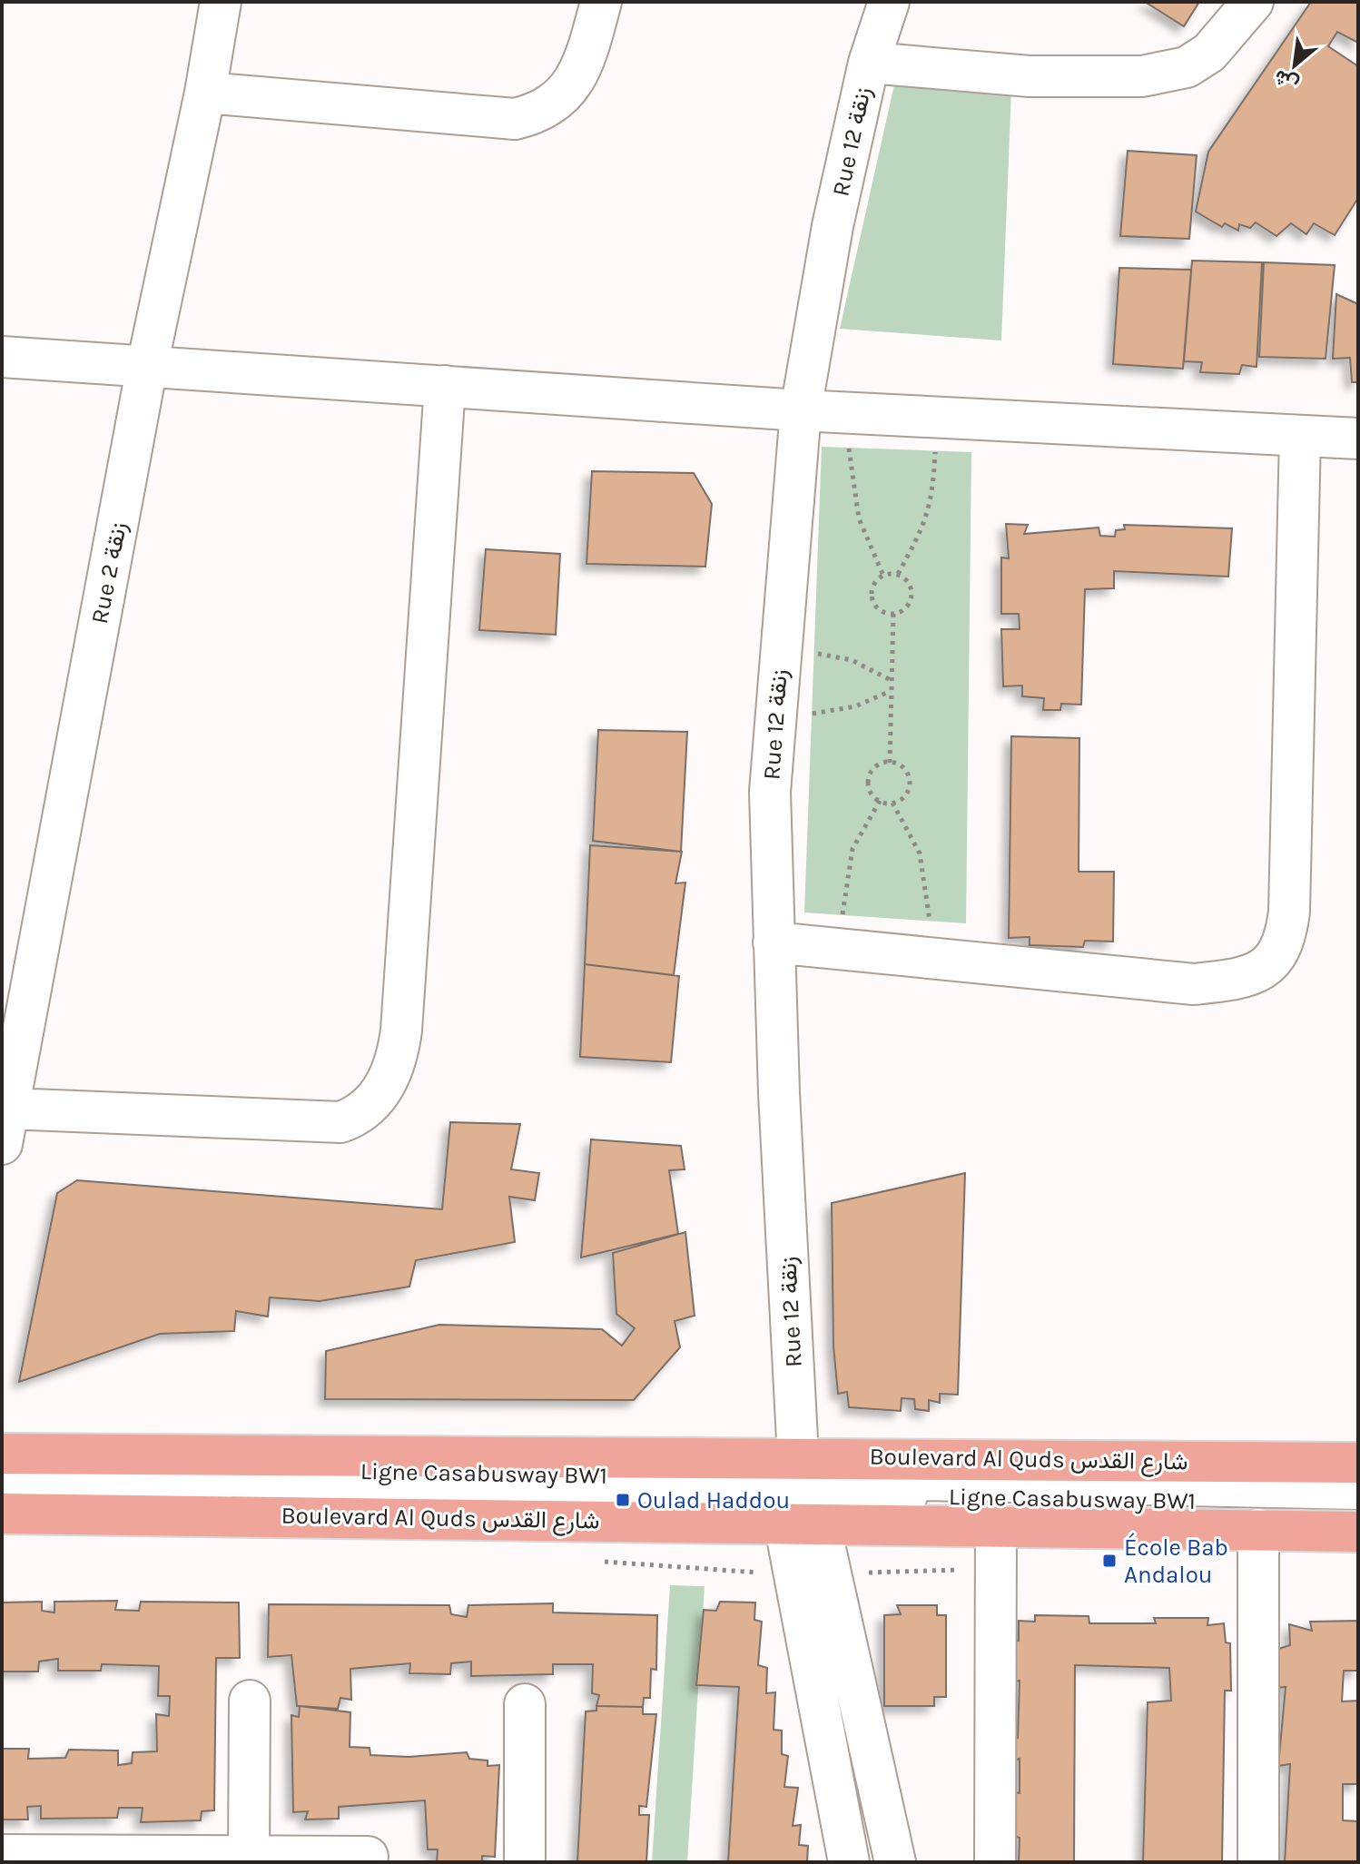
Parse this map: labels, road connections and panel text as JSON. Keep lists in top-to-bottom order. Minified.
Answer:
{"streets":{"main road":["Boulevard Al Quds شارع القدس"],"street":["Rue 12 زنقة","Rue 2 زنقة","Ligne Casabusway BW1"]},"crossings":[["Rue 12 زنقة","Boulevard Al Quds شارع القدس"],["Rue 12 زنقة","Ligne Casabusway BW1"],["Boulevard Al Quds شارع القدس","Ligne Casabusway BW1"]],"places":{"transit":["Oulad Haddou","École Bab Andalou"]},"north":"bottom left"}
